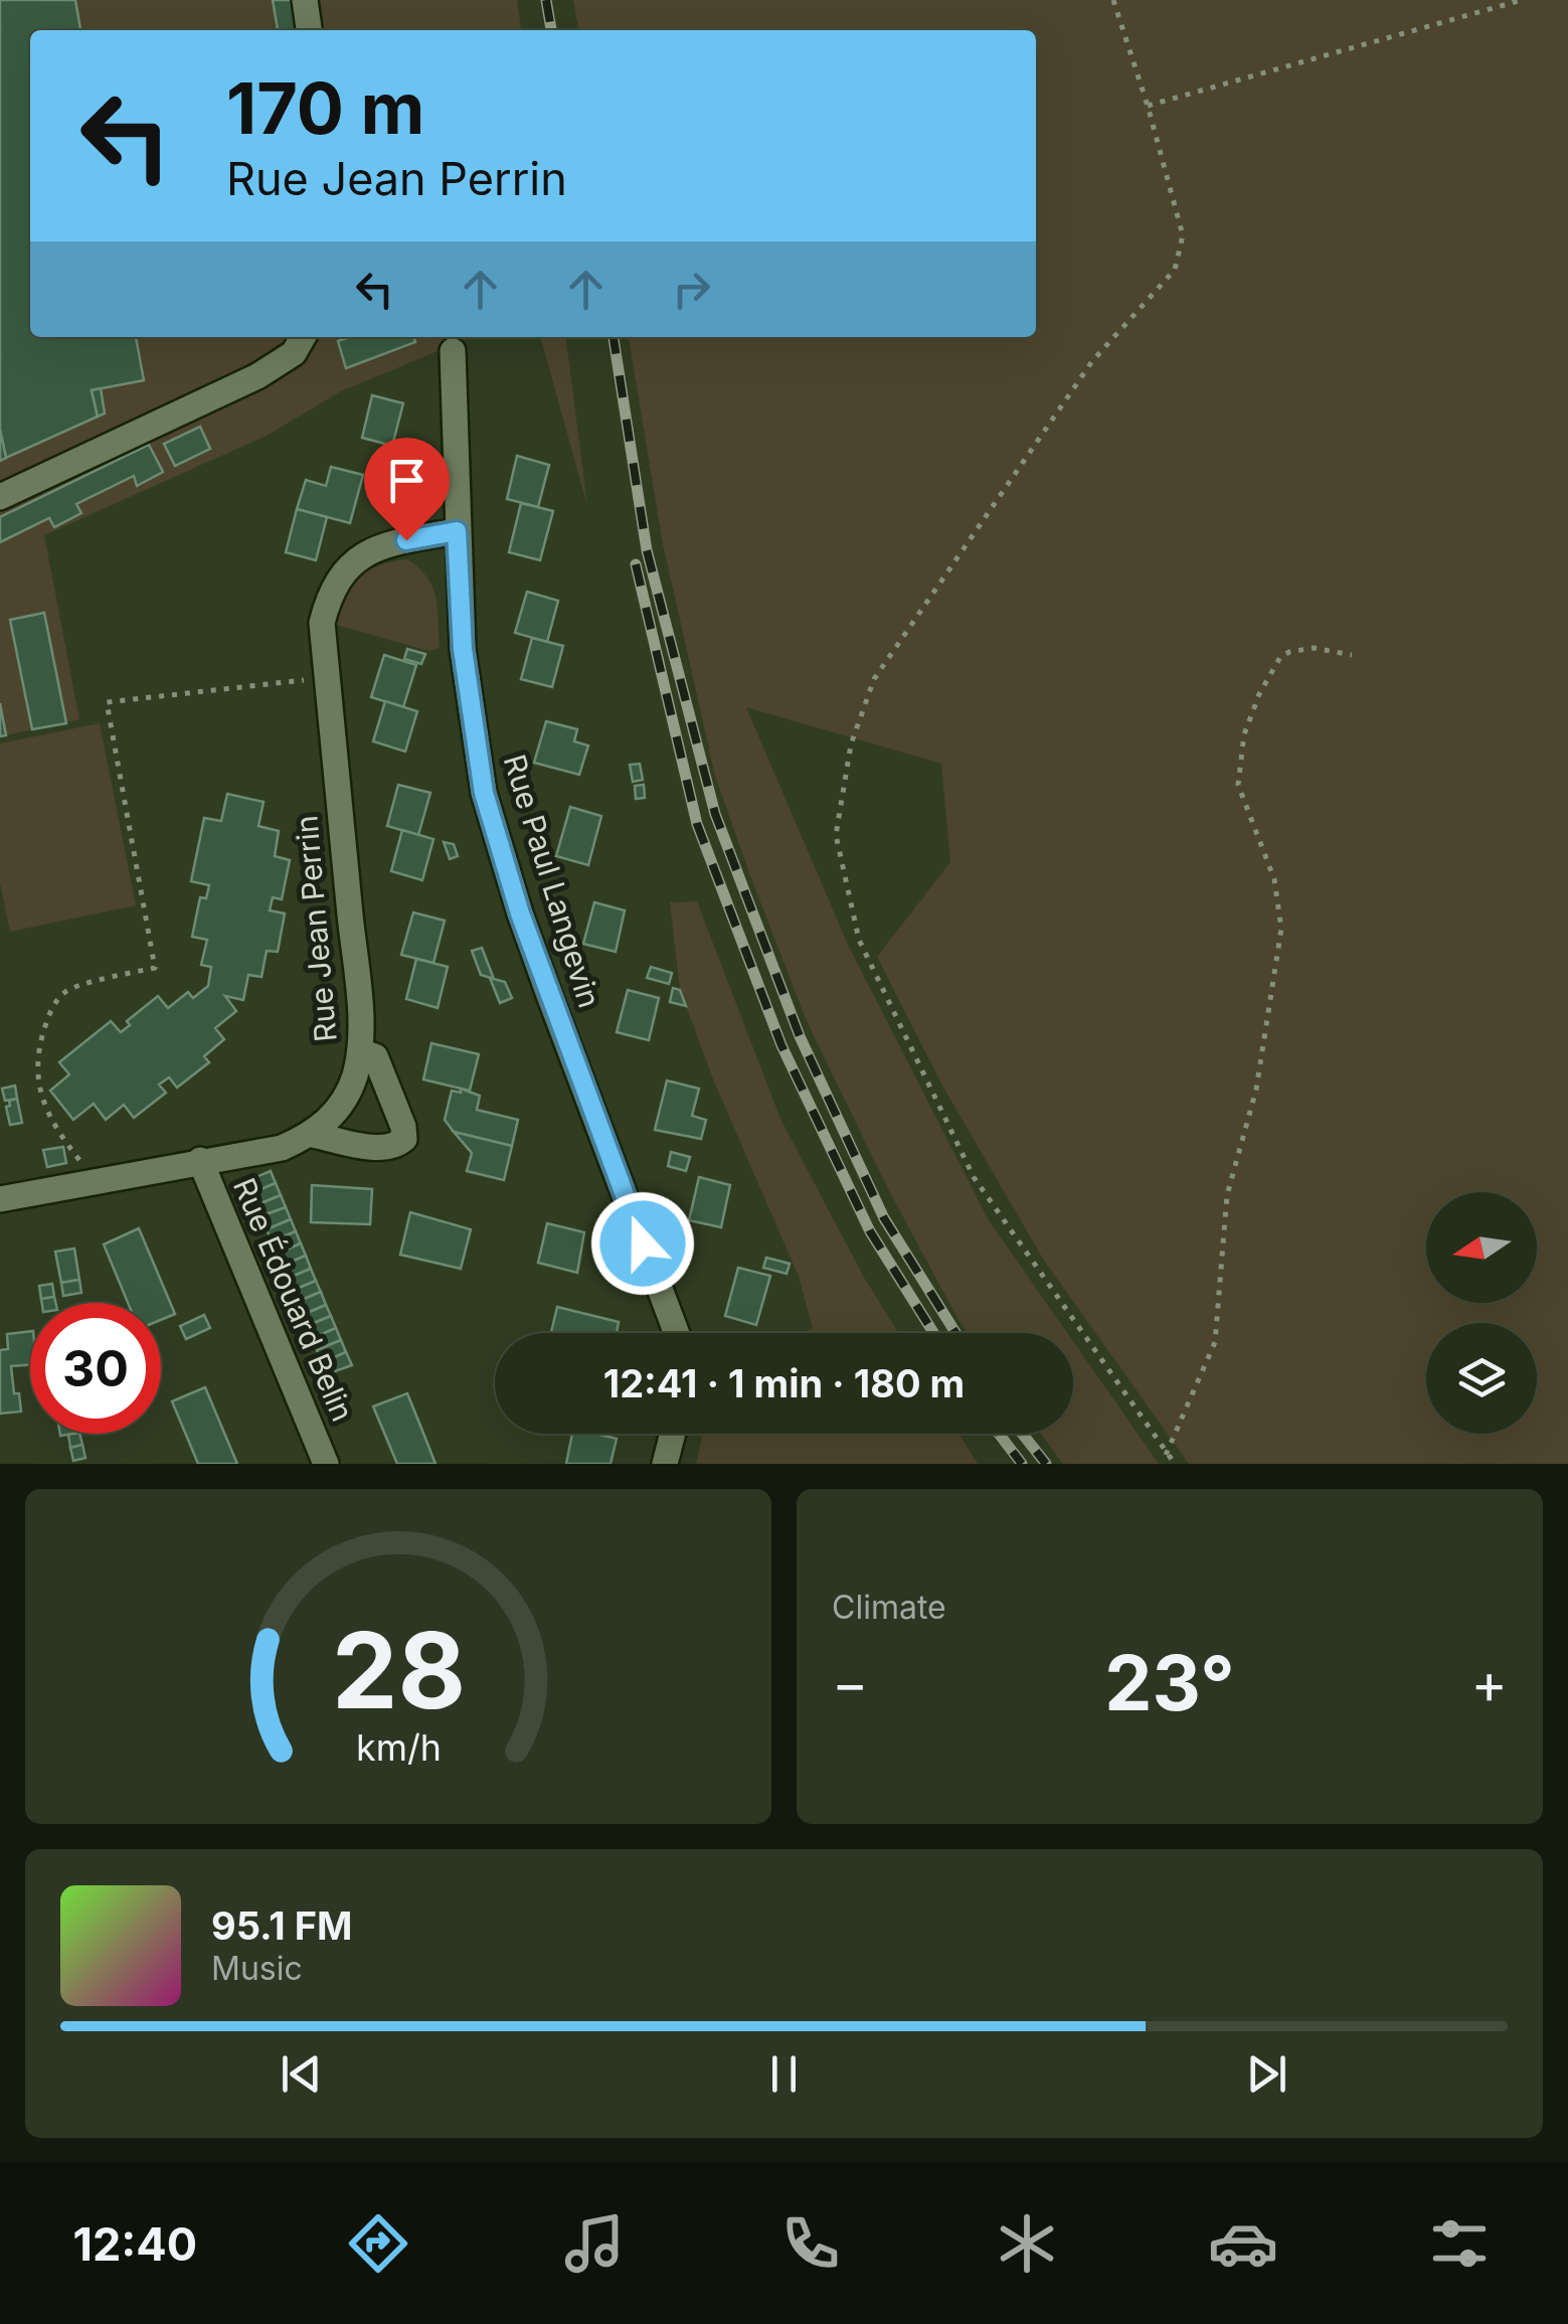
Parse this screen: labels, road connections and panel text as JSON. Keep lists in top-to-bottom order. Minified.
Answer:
{"streets":{"street":["Rue Paul Langevin","Rue Jean Perrin","Rue Édouard Belin"]},"crossings":[["Rue Paul Langevin","Rue Jean Perrin"]],"north":"left","page":{"turn":["170 m","Rue Jean Perrin"],"limit":"30","trip":"12:41 · 1 min · 180 m","tile":"Climate","heat":["−","23°","+"],"song":["95.1 FM","Music"],"tabs":"12:40","gauge":["28","km/h"]}}
